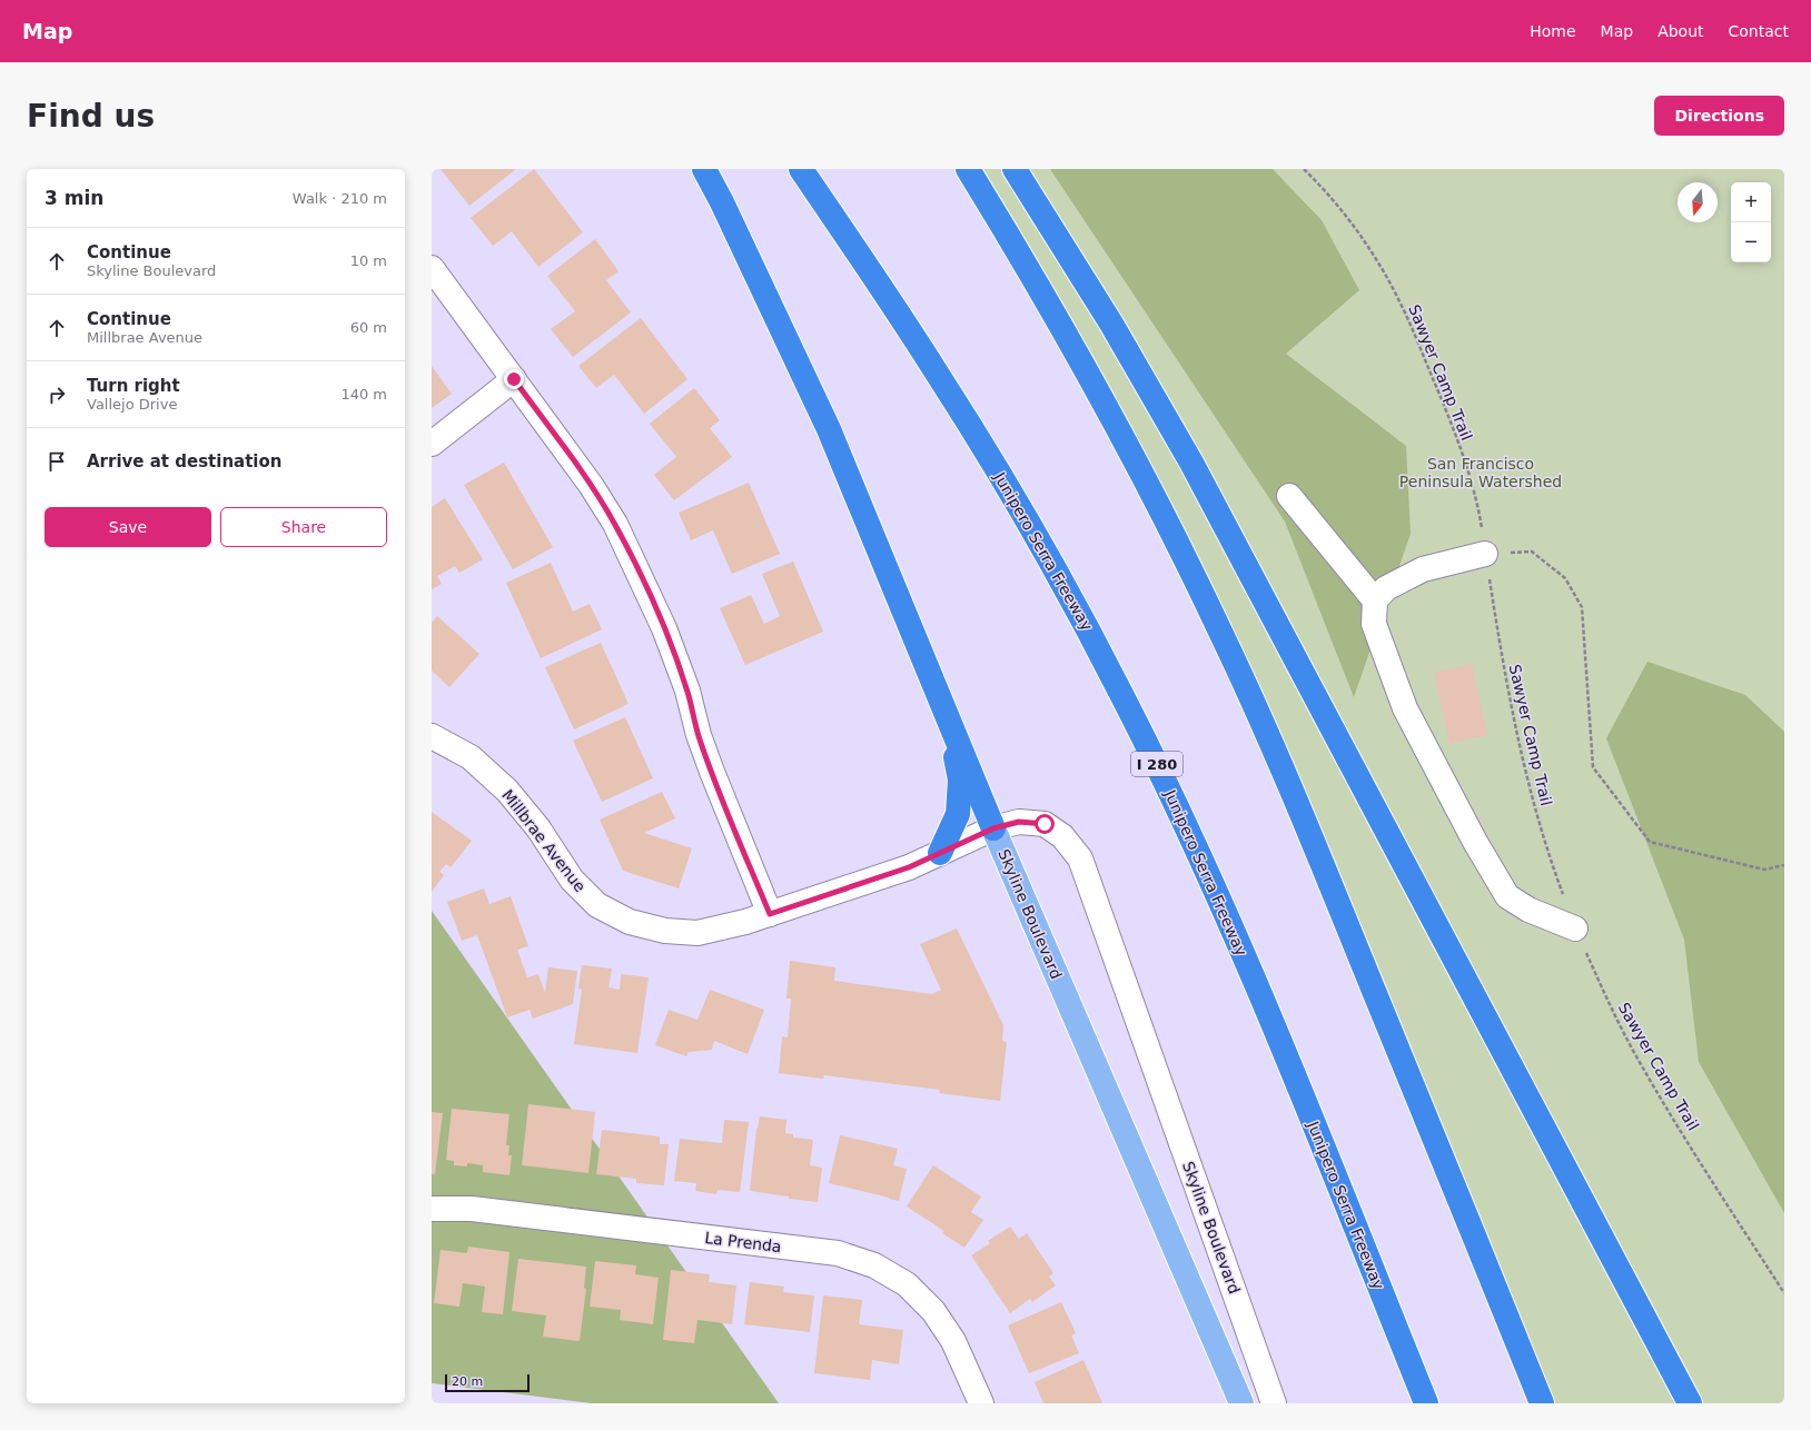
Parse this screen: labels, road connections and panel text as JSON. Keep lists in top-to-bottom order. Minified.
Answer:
{"streets":{"highway":["Junipero Serra Freeway","I 280"],"main road":["Skyline Boulevard"],"street":["Millbrae Avenue","La Prenda"],"path":["Sawyer Camp Trail"]},"crossings":[["Millbrae Avenue","Skyline Boulevard"]],"parks":["San Francisco Peninsula Watershed"],"scale_bar":"20 m","north":"bottom","page":{"header":"Map","nav":["Home","Map","About","Contact"],"buttons":["Directions",["Save","Share"]],"title":"Find us","heading":["3 min","Walk · 210 m"],"map_buttons":["+","−"],"list":[["Continue","Skyline Boulevard","10 m"],["Continue","Millbrae Avenue","60 m"],["Turn right","Vallejo Drive","140 m"],"Arrive at destination"],"scale":"20 m"}}
